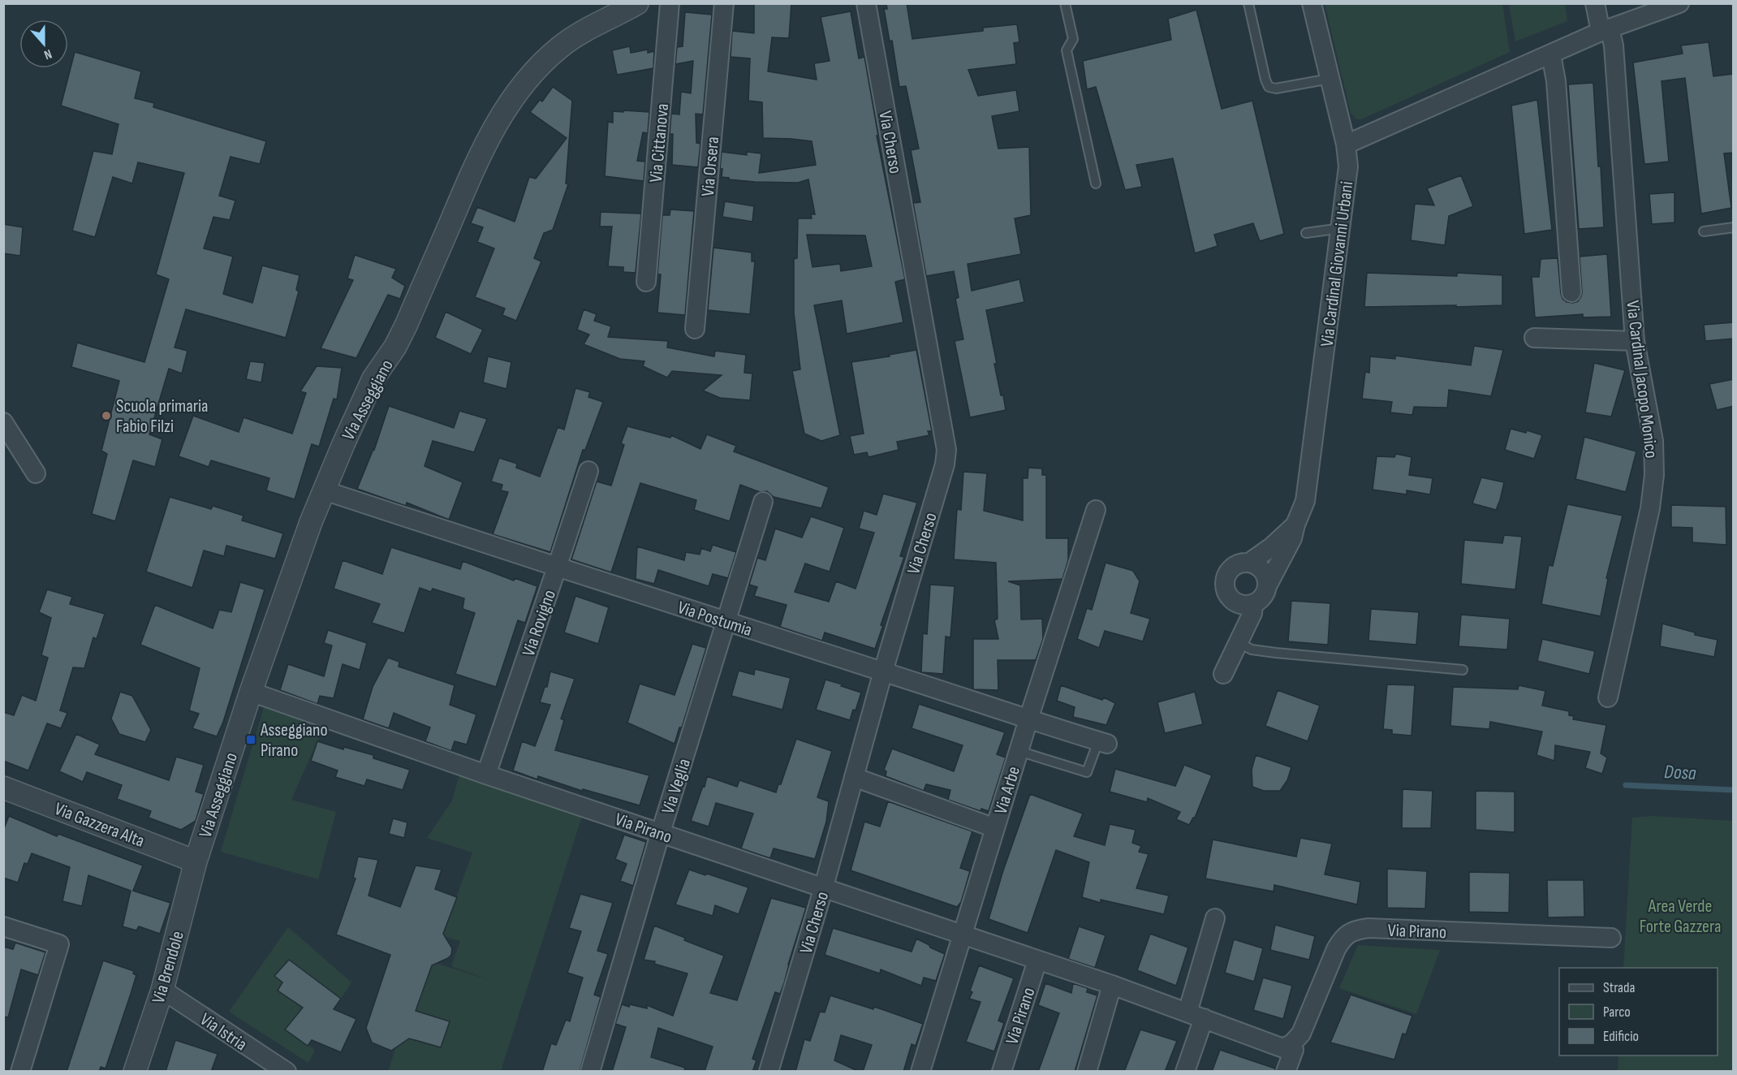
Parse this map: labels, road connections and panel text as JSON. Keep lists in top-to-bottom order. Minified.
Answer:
{"streets":{"street":["Via Cherso","Via Cittanova","Via Orsera","Via Cardinal Giovanni Urbani","Via Cardinal Jacopo Monico","Via Asseggiano","Via Postumia","Via Rovigno","Via Veglia","Via Arbe","Via Gazzera Alta","Via Pirano","Via Brendole","Via Istria"]},"crossings":[["Via Cherso","Via Postumia"],["Via Cherso","Via Pirano"],["Via Asseggiano","Via Postumia"],["Via Asseggiano","Via Gazzera Alta"],["Via Asseggiano","Via Pirano"],["Via Asseggiano","Via Brendole"],["Via Postumia","Via Rovigno"],["Via Postumia","Via Veglia"],["Via Postumia","Via Arbe"],["Via Rovigno","Via Pirano"],["Via Veglia","Via Pirano"],["Via Arbe","Via Pirano"],["Via Gazzera Alta","Via Brendole"],["Via Brendole","Via Istria"]],"water":["Dosa"],"parks":["Area Verde Forte Gazzera"],"places":{"other":["Scuola primaria Fabio Filzi"],"transit":["Asseggiano Pirano"]},"legend":["Strada","Parco","Edificio"],"north":"bottom"}
